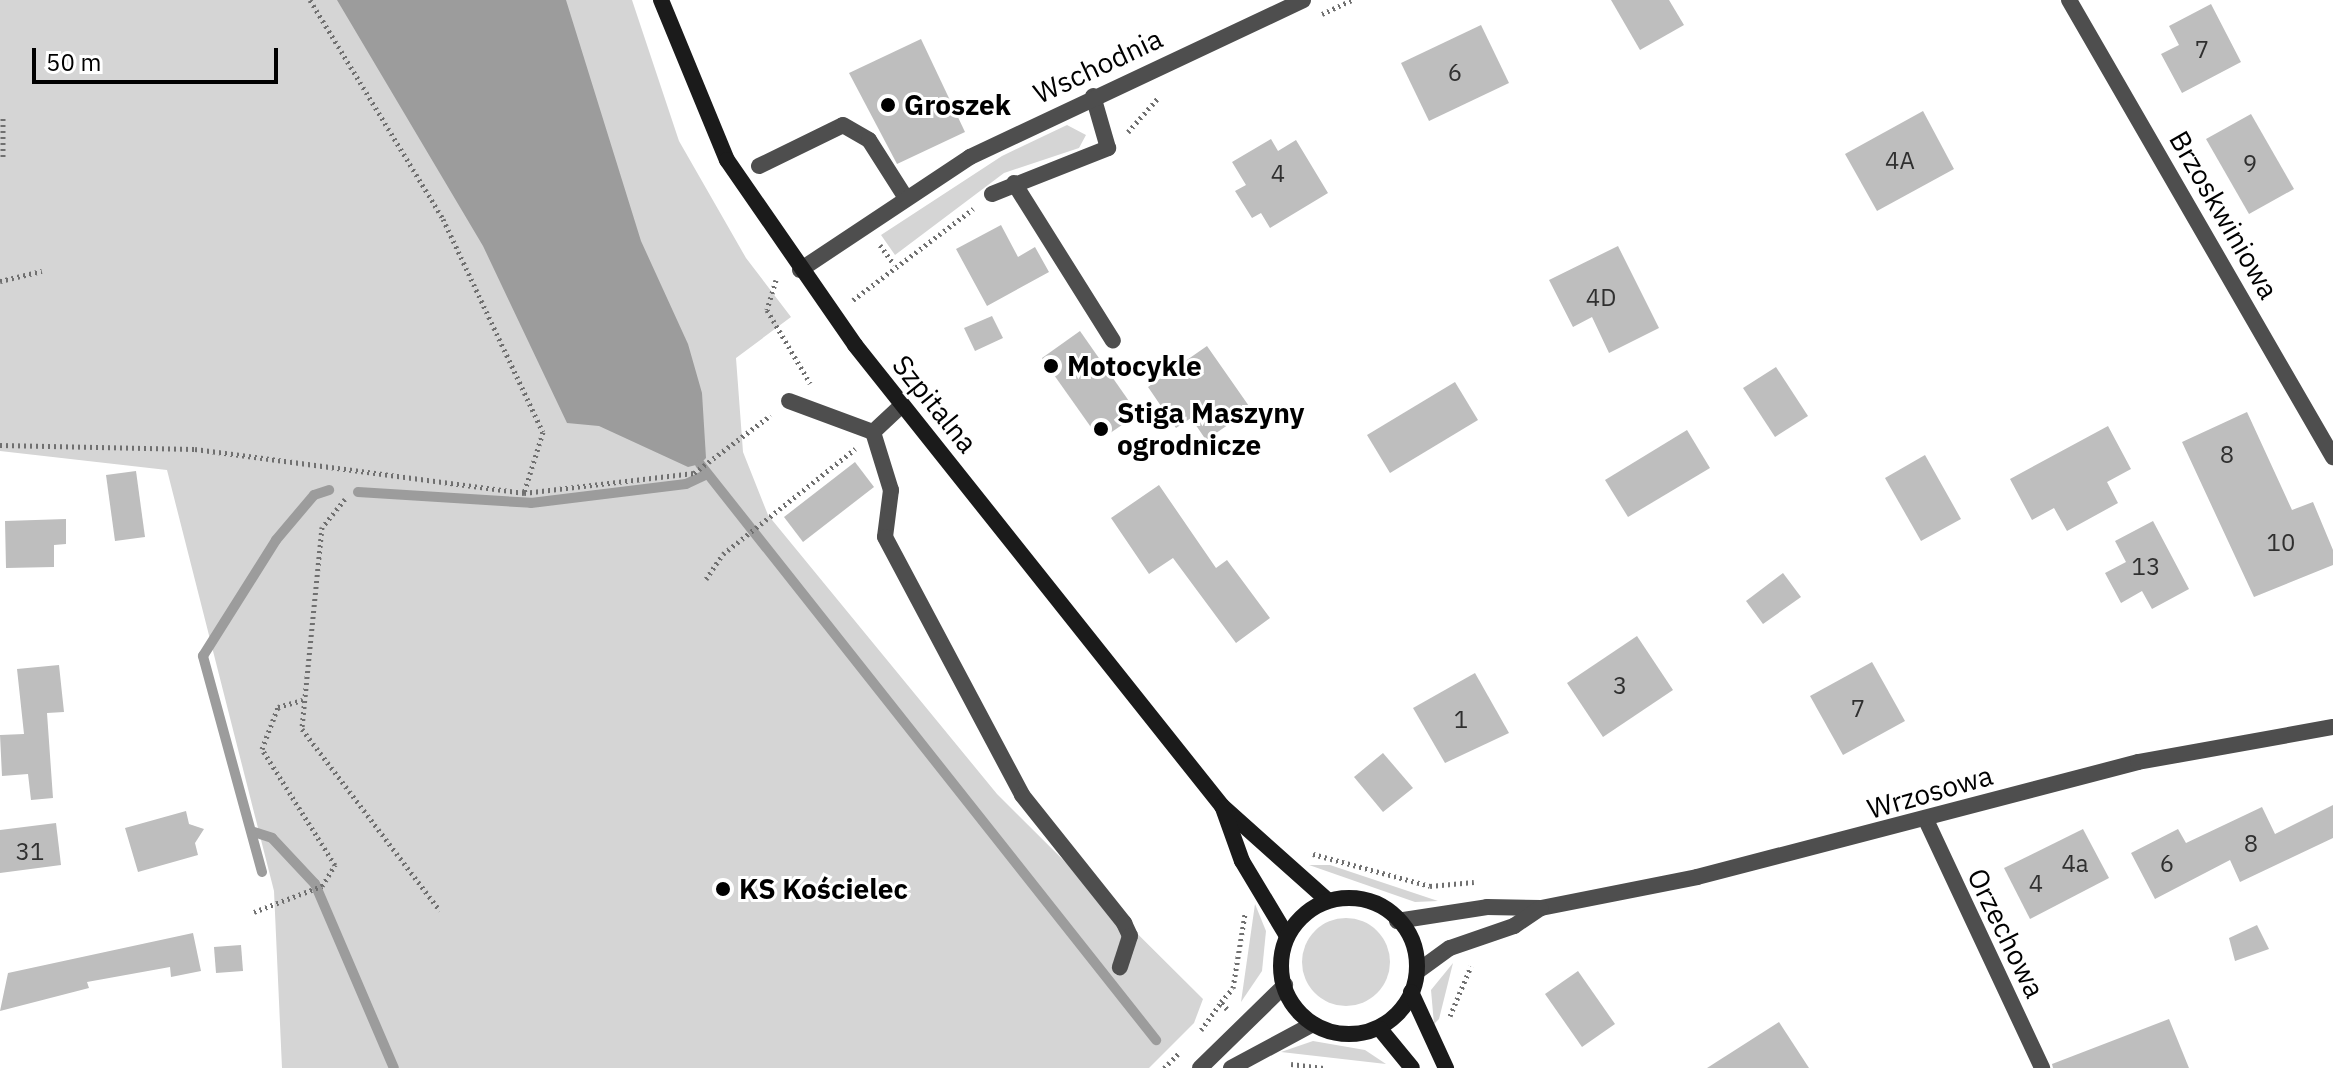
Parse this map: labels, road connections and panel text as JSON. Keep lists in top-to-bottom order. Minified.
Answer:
{"streets":{"main road":["Szpitalna"],"street":["Wschodnia","Brzoskwiniowa","Wrzosowa","Orzechowa"]},"crossings":[["Wschodnia","Szpitalna"],["Szpitalna","Wrzosowa"],["Wrzosowa","Orzechowa"]],"places":["Groszek","Motocykle","Stiga Maszyny ogrodnicze","KS Kościelec"],"house_numbers":["7","6","4A","9","4","4D","8","10","13","3","7","1","8","31","4a","6","4"],"scale_bar":"50 m"}
